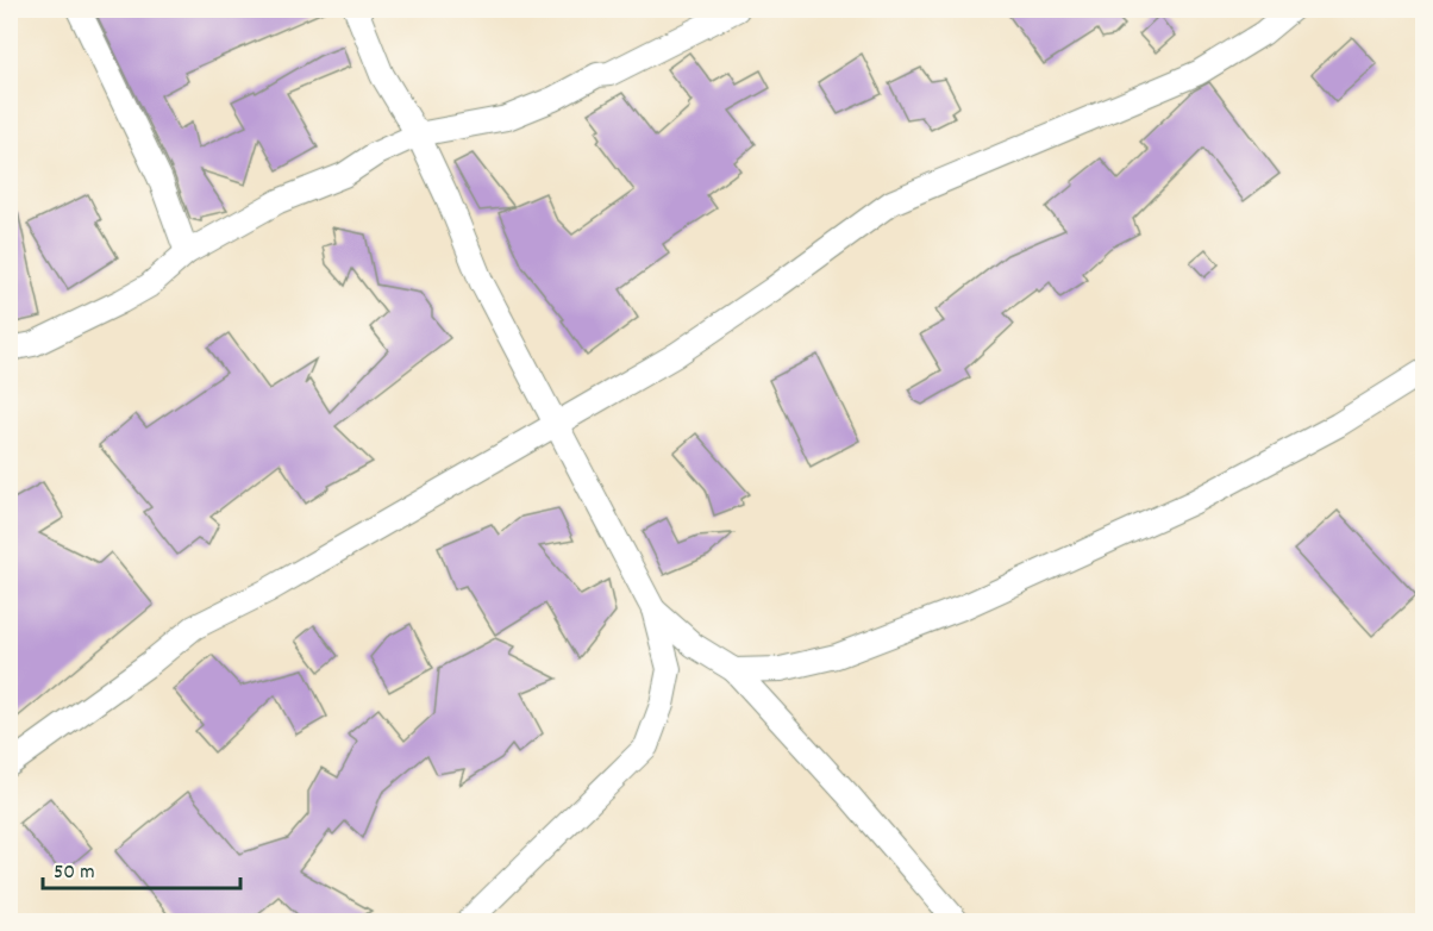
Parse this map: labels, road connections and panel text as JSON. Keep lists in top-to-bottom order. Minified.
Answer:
{"scale_bar":"50 m"}
